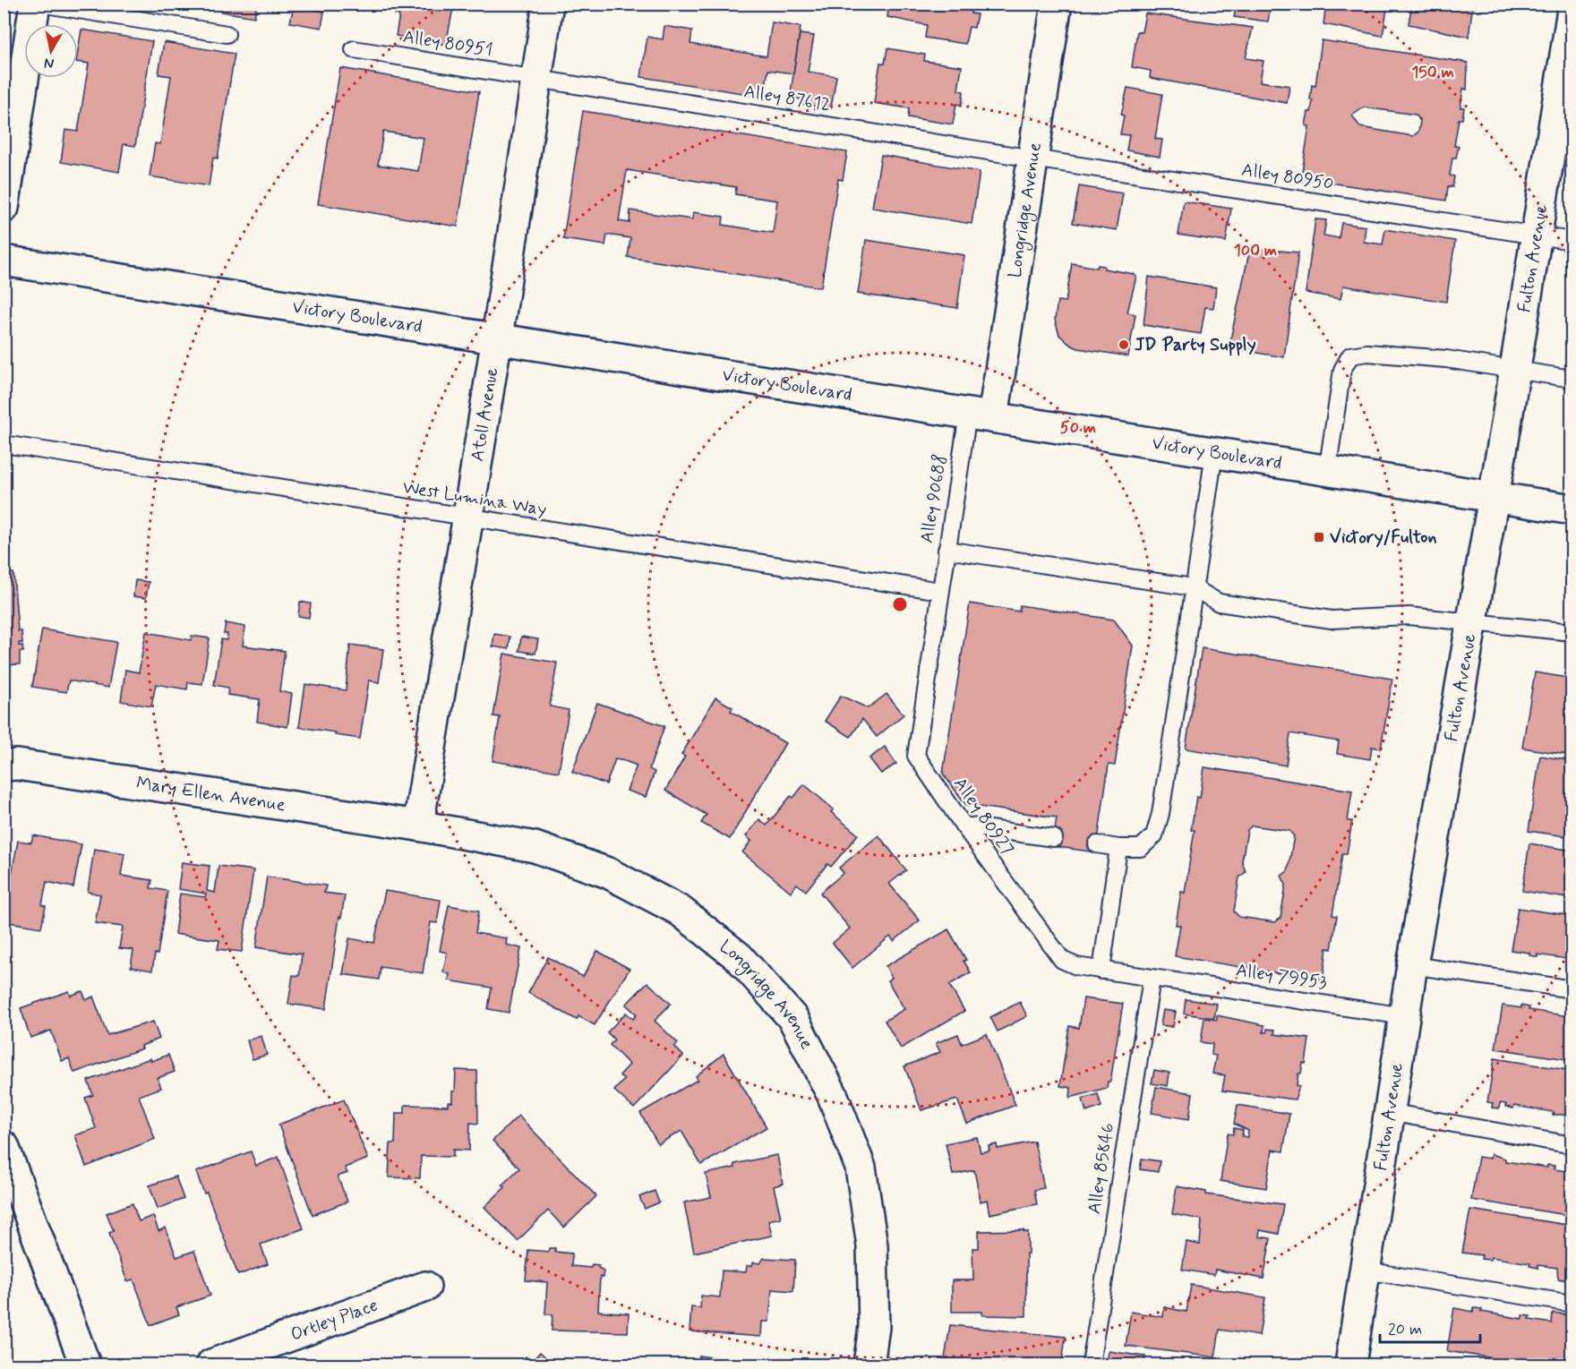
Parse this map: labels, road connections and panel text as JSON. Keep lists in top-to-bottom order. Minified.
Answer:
{"streets":{"street":["Longridge Avenue","Fulton Avenue","Victory Boulevard","Atoll Avenue","Mary Ellen Avenue","Ortley Place"],"lane":["Alley 80951","Alley 87612","Alley 80950","West Lumina Way","Alley 90688","Alley 80927","Alley 79953","Alley 85846"]},"crossings":[["Alley 80951","Alley 87612"],["Alley 80951","Atoll Avenue"],["Alley 87612","Alley 80950"],["Alley 87612","Longridge Avenue"],["Alley 87612","Atoll Avenue"],["Alley 80950","Longridge Avenue"],["Alley 80950","Fulton Avenue"],["Longridge Avenue","Victory Boulevard"],["Longridge Avenue","Atoll Avenue"],["Longridge Avenue","Alley 90688"],["Longridge Avenue","Mary Ellen Avenue"],["Fulton Avenue","Victory Boulevard"],["Fulton Avenue","Alley 79953"],["Victory Boulevard","Atoll Avenue"],["Victory Boulevard","Alley 90688"],["Atoll Avenue","West Lumina Way"],["Atoll Avenue","Mary Ellen Avenue"],["West Lumina Way","Alley 90688"],["West Lumina Way","Alley 80927"],["Alley 90688","Alley 80927"],["Alley 80927","Alley 79953"],["Alley 80927","Alley 85846"],["Alley 79953","Alley 85846"]],"places":{"other":["JD Party Supply"],"transit":["Victory/Fulton"]},"scale_bar":"20 m","north":"bottom","rings":["150 m","100 m","50 m"]}
